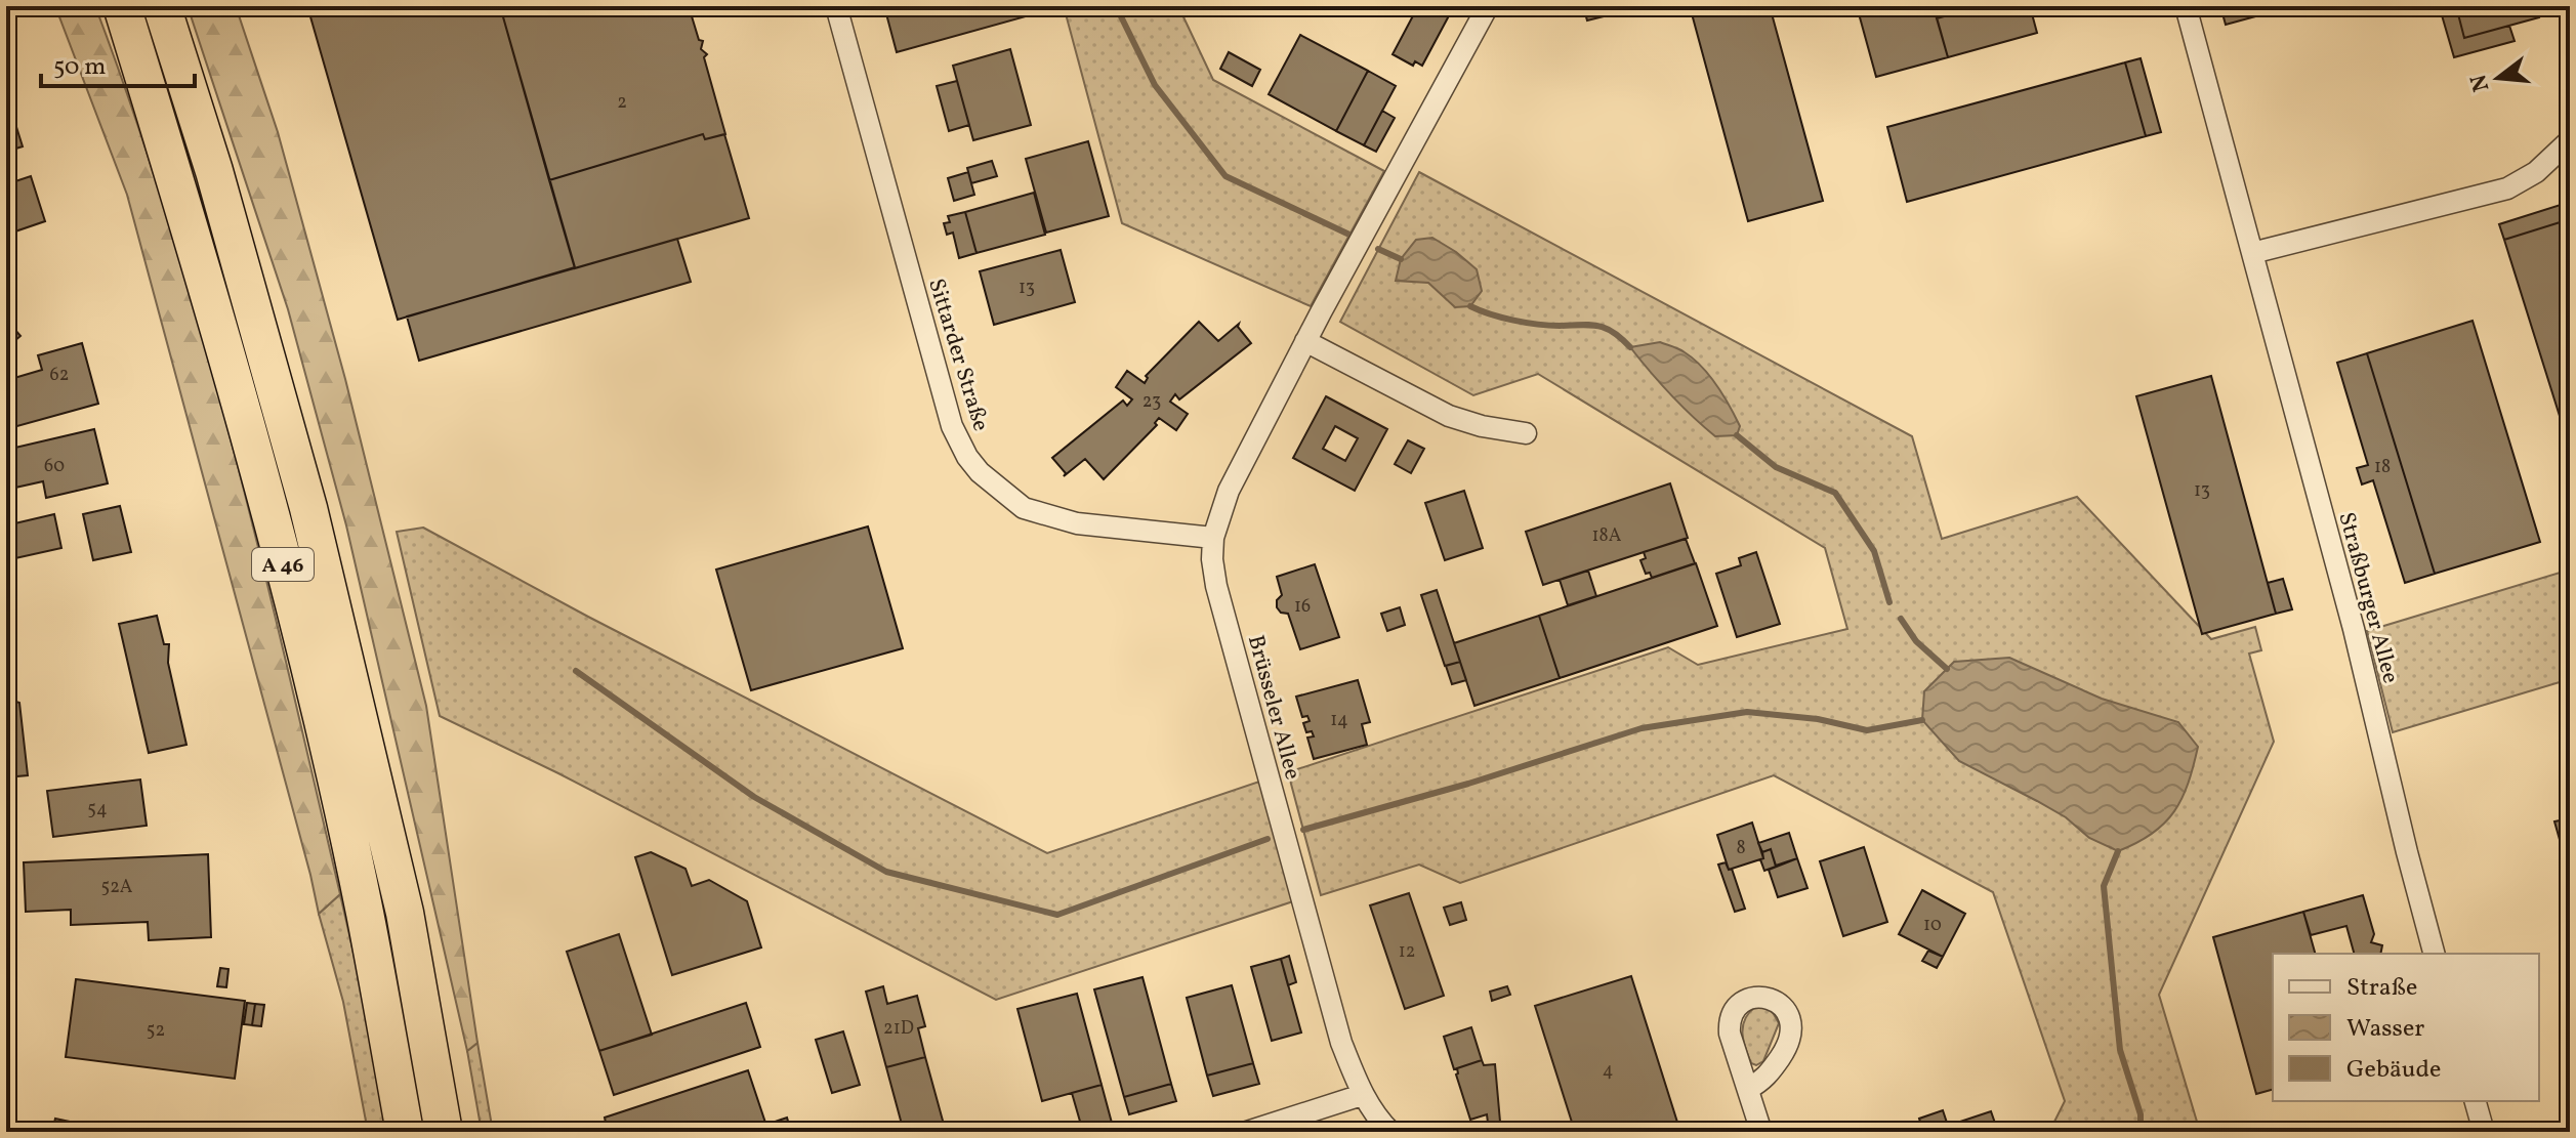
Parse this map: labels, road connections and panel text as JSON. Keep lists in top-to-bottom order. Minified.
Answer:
{"streets":{"highway":["A 46"],"street":["Sittarder Straße","Straßburger Allee","Brüsseler Allee"]},"crossings":[["Sittarder Straße","Brüsseler Allee"]],"house_numbers":["2","13","62","23","60","18","13","18A","16","14","54","8","52A","10","12","21D","52","4"],"legend":["Straße","Wasser","Gebäude"],"scale_bar":"50 m","north":"left"}
